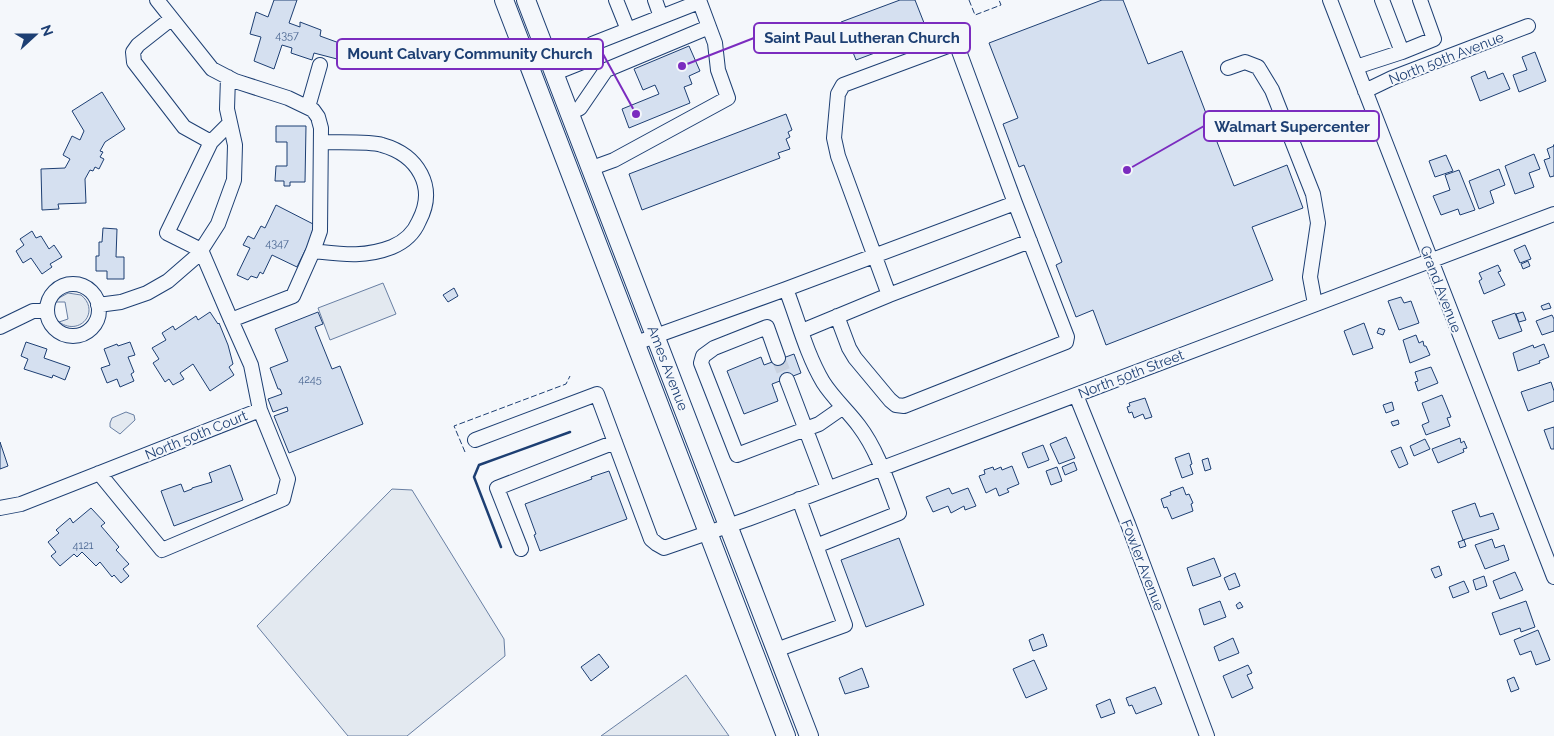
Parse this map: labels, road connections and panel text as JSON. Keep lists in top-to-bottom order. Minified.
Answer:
{"streets":{"main road":["Ames Avenue"],"street":["North 50th Avenue","Grand Avenue","North 50th Street","North 50th Court","Fowler Avenue"]},"crossings":[["North 50th Avenue","Grand Avenue"],["Grand Avenue","North 50th Street"],["Ames Avenue","North 50th Street"],["North 50th Street","Fowler Avenue"]],"places":["Saint Paul Lutheran Church","Mount Calvary Community Church","Walmart Supercenter"],"house_numbers":["4357","4347","4245","4121"],"north":"right"}
